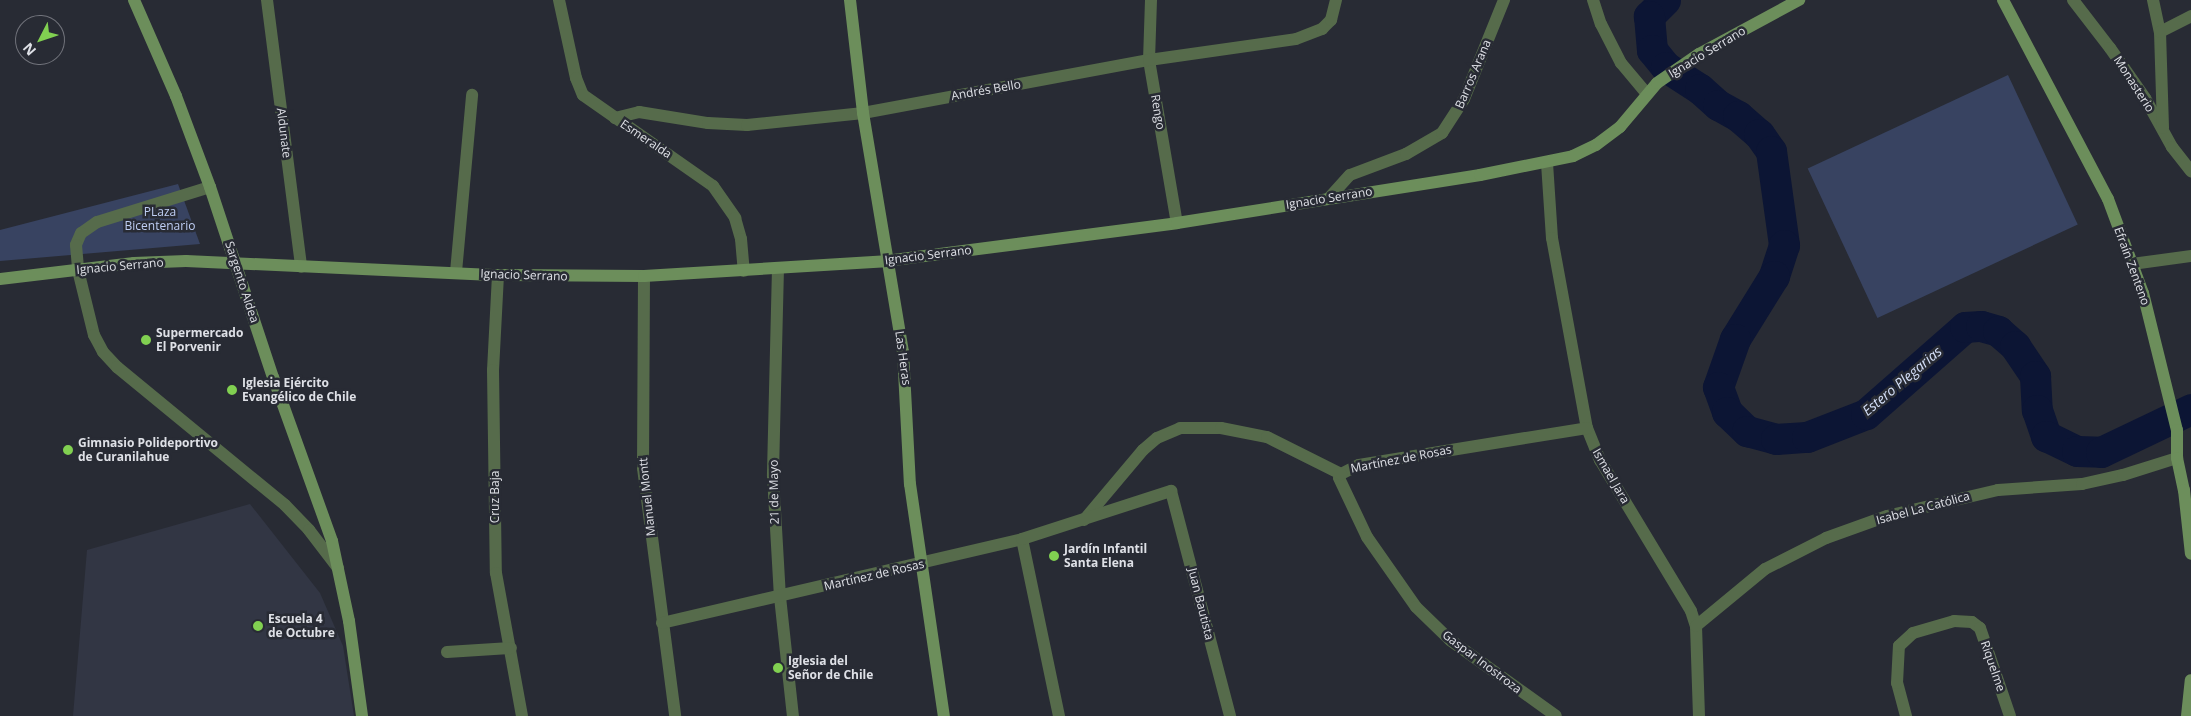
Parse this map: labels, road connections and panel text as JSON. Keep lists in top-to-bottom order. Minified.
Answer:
{"streets":{"street":["Ignacio Serrano","Barros Arana","Monasterio","Andrés Bello","Rengo","Aldunate","Esmeralda","Efraín Zenteno","Sargento Aldea","Las Heras","Martínez de Rosas","Ismael Jara","21 de Mayo","Cruz Baja","Manuel Montt","Isabel La Católica","Juan Bautista","Gaspar Inostroza","Riquelme"]},"crossings":[["Ignacio Serrano","Barros Arana"],["Ignacio Serrano","Rengo"],["Ignacio Serrano","Aldunate"],["Ignacio Serrano","Esmeralda"],["Ignacio Serrano","Sargento Aldea"],["Ignacio Serrano","Las Heras"],["Ignacio Serrano","Ismael Jara"],["Ignacio Serrano","21 de Mayo"],["Ignacio Serrano","Cruz Baja"],["Ignacio Serrano","Manuel Montt"],["Andrés Bello","Rengo"],["Andrés Bello","Esmeralda"],["Andrés Bello","Las Heras"],["Efraín Zenteno","Isabel La Católica"],["Las Heras","Martínez de Rosas"],["Martínez de Rosas","Ismael Jara"],["Martínez de Rosas","21 de Mayo"],["Martínez de Rosas","Manuel Montt"],["Martínez de Rosas","Juan Bautista"],["Martínez de Rosas","Gaspar Inostroza"],["Ismael Jara","Isabel La Católica"]],"water":["Estero Plegarias"],"parks":["PLaza Bicentenario"],"places":["Supermercado El Porvenir","Iglesia Ejército Evangélico de Chile","Gimnasio Polideportivo de Curanilahue","Jardín Infantil Santa Elena","Escuela 4 de Octubre","Iglesia del Señor de Chile"],"north":"bottom left"}
